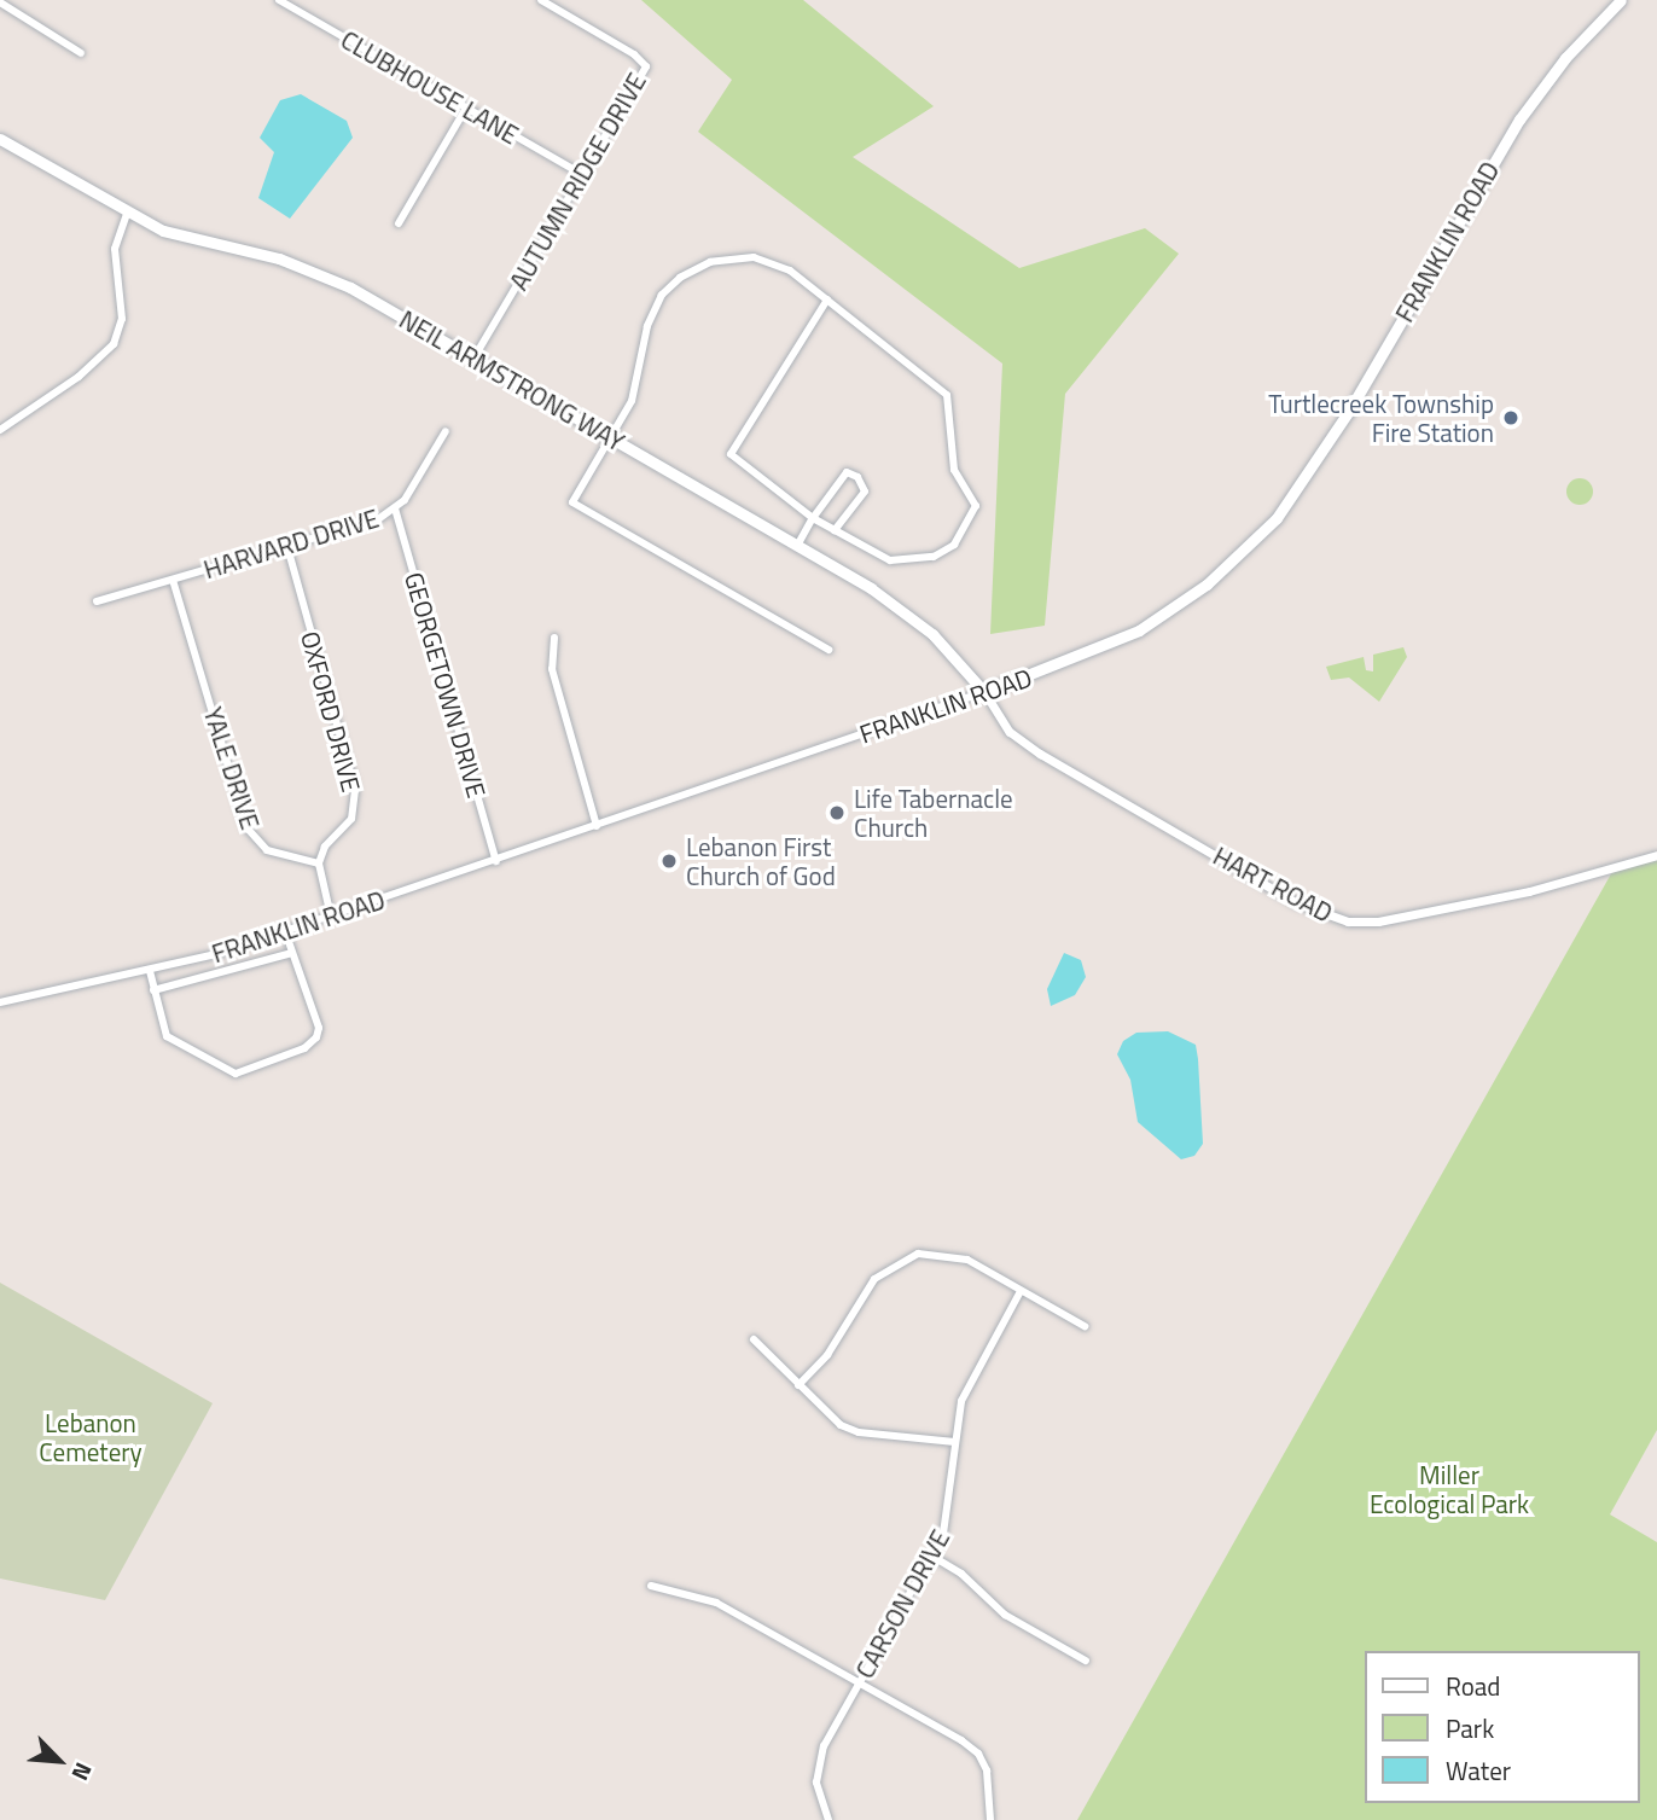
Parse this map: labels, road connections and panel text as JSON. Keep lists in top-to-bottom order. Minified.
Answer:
{"streets":{"main road":["FRANKLIN ROAD","NEIL ARMSTRONG WAY"],"street":["CLUBHOUSE LANE","AUTUMN RIDGE DRIVE","HARVARD DRIVE","GEORGETOWN DRIVE","OXFORD DRIVE","YALE DRIVE","HART ROAD","CARSON DRIVE"]},"crossings":[["CLUBHOUSE LANE","AUTUMN RIDGE DRIVE"],["AUTUMN RIDGE DRIVE","NEIL ARMSTRONG WAY"],["FRANKLIN ROAD","NEIL ARMSTRONG WAY"],["FRANKLIN ROAD","GEORGETOWN DRIVE"],["FRANKLIN ROAD","HART ROAD"],["NEIL ARMSTRONG WAY","HART ROAD"],["HARVARD DRIVE","GEORGETOWN DRIVE"],["HARVARD DRIVE","OXFORD DRIVE"],["HARVARD DRIVE","YALE DRIVE"],["OXFORD DRIVE","YALE DRIVE"]],"parks":["Lebanon Cemetery","Miller Ecological Park"],"places":["Turtlecreek Township Fire Station","Life Tabernacle Church","Lebanon First Church of God"],"legend":["Road","Park","Water"],"north":"bottom right"}
